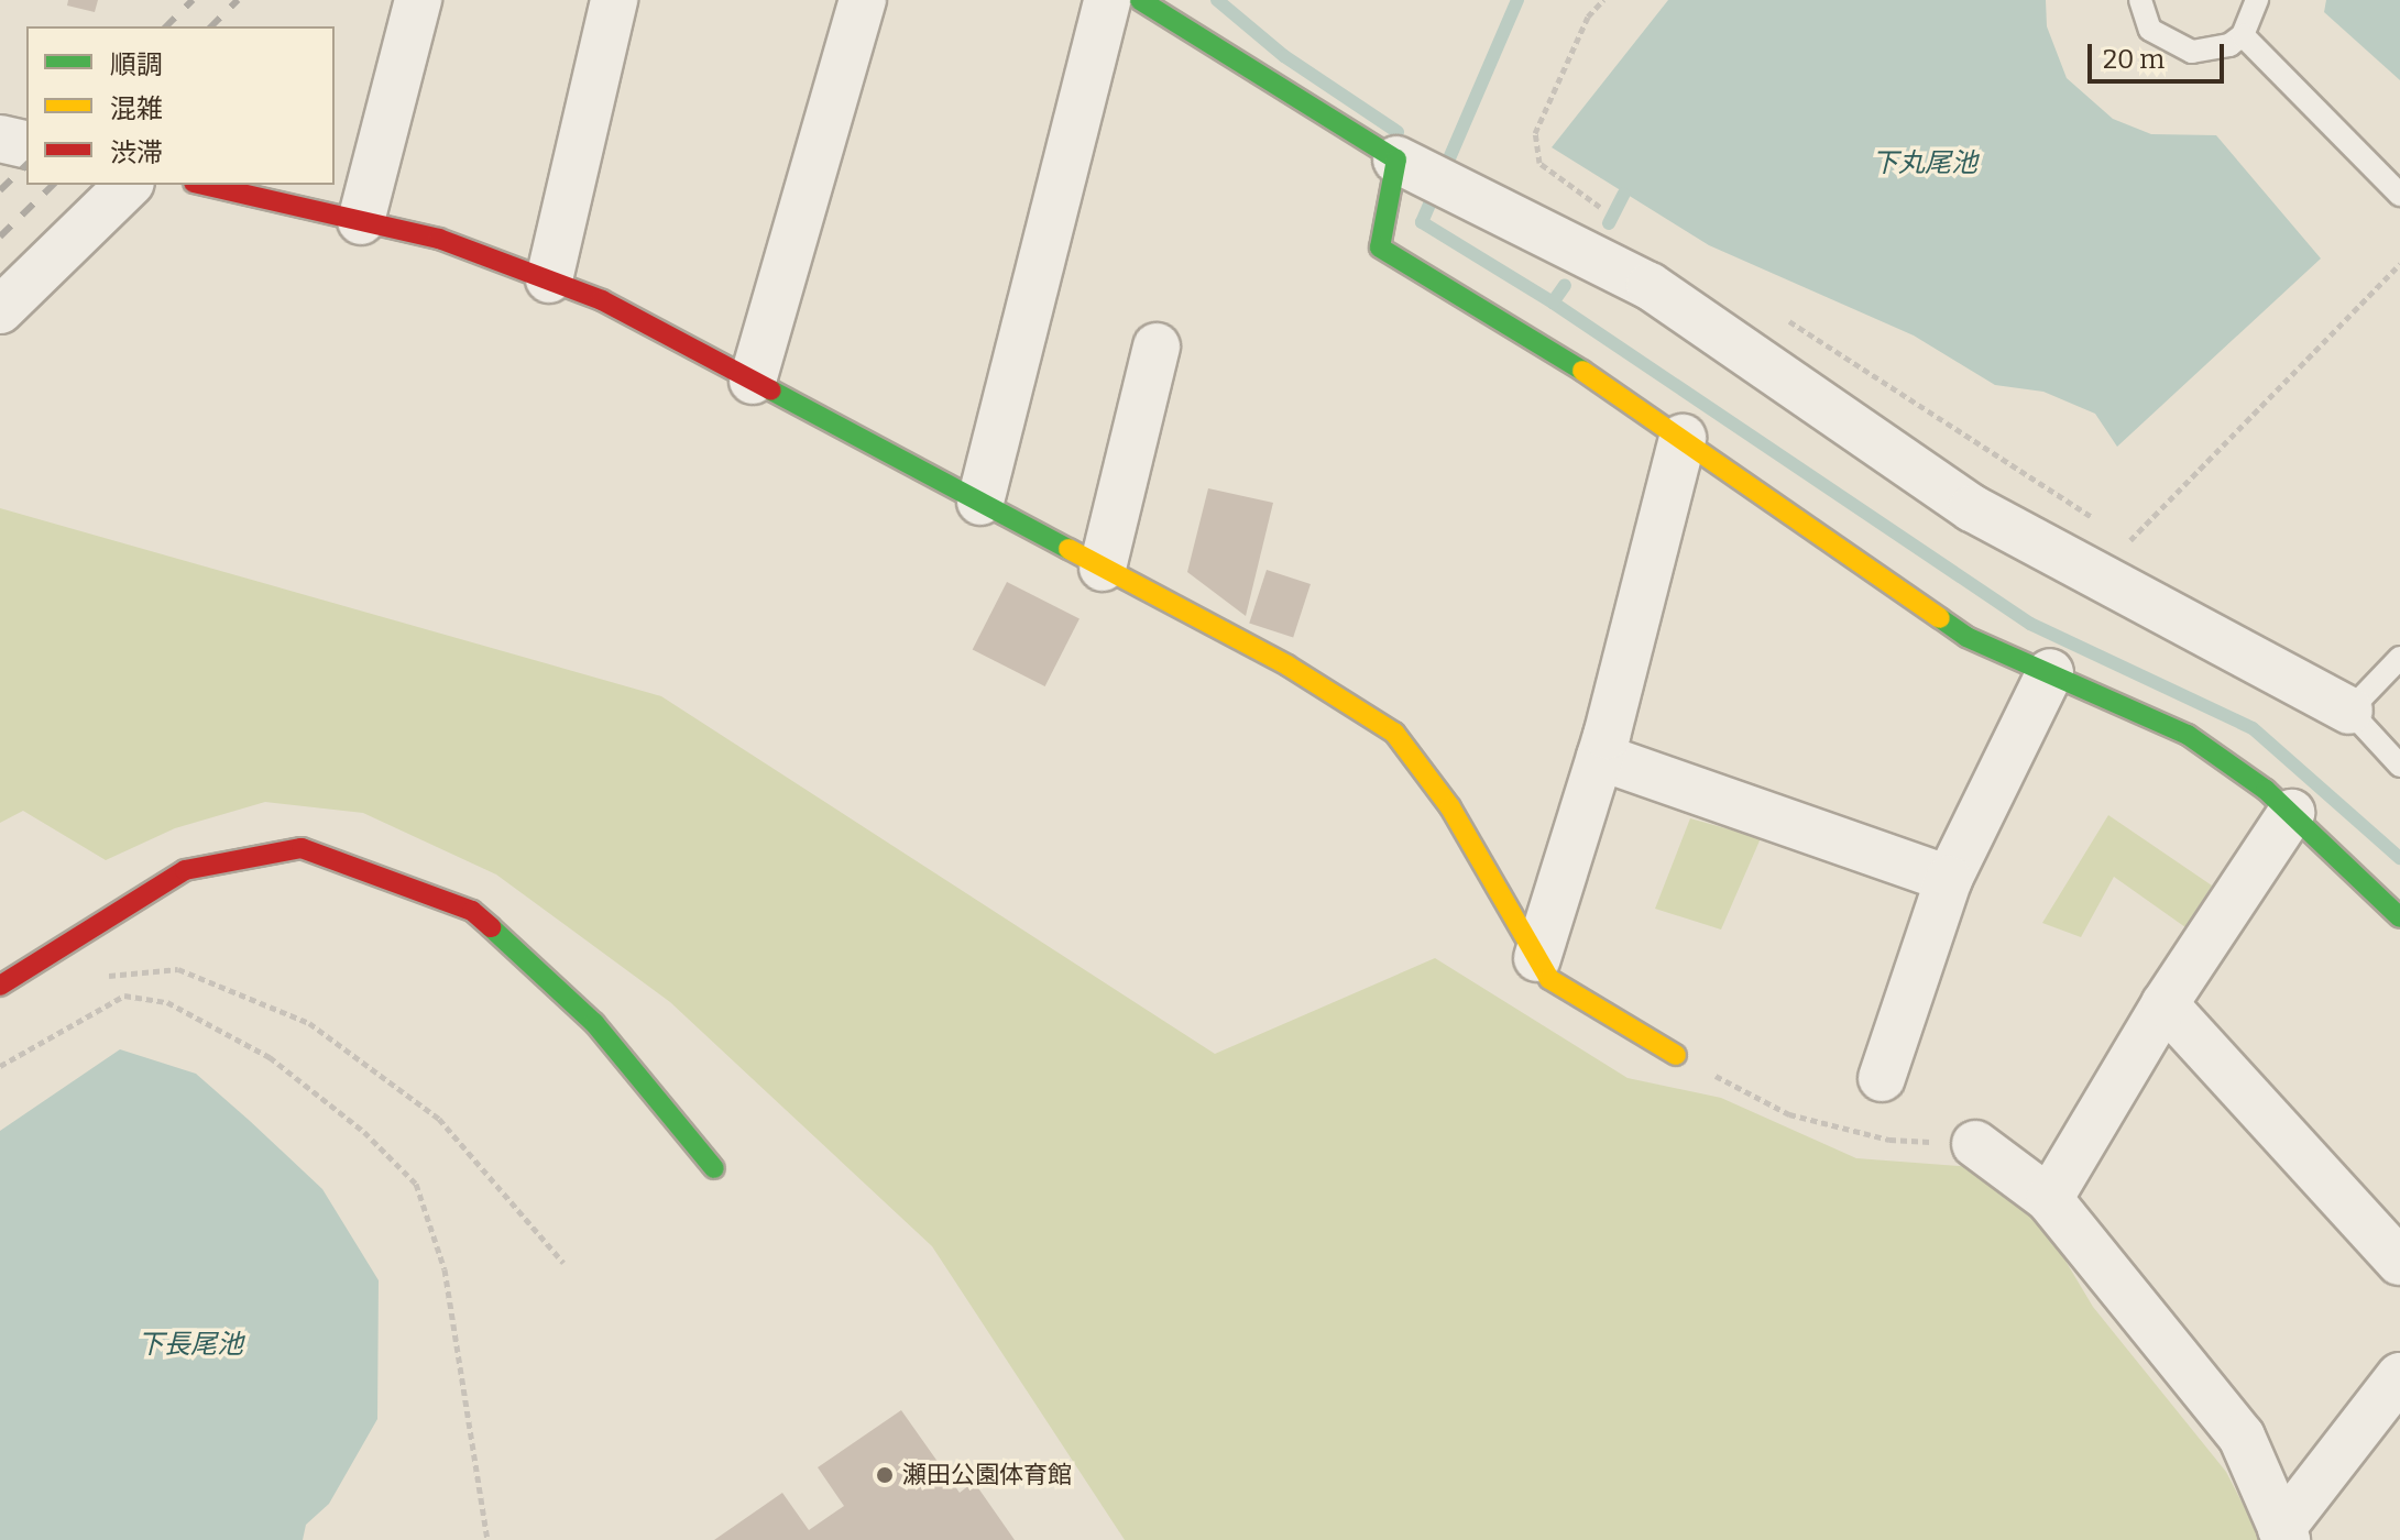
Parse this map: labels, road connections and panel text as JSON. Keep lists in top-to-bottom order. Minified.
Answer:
{"water":["下丸尾池","下長尾池"],"places":["瀬田公園体育館"],"legend":["順調","混雑","渋滞"],"scale_bar":"20 m"}
